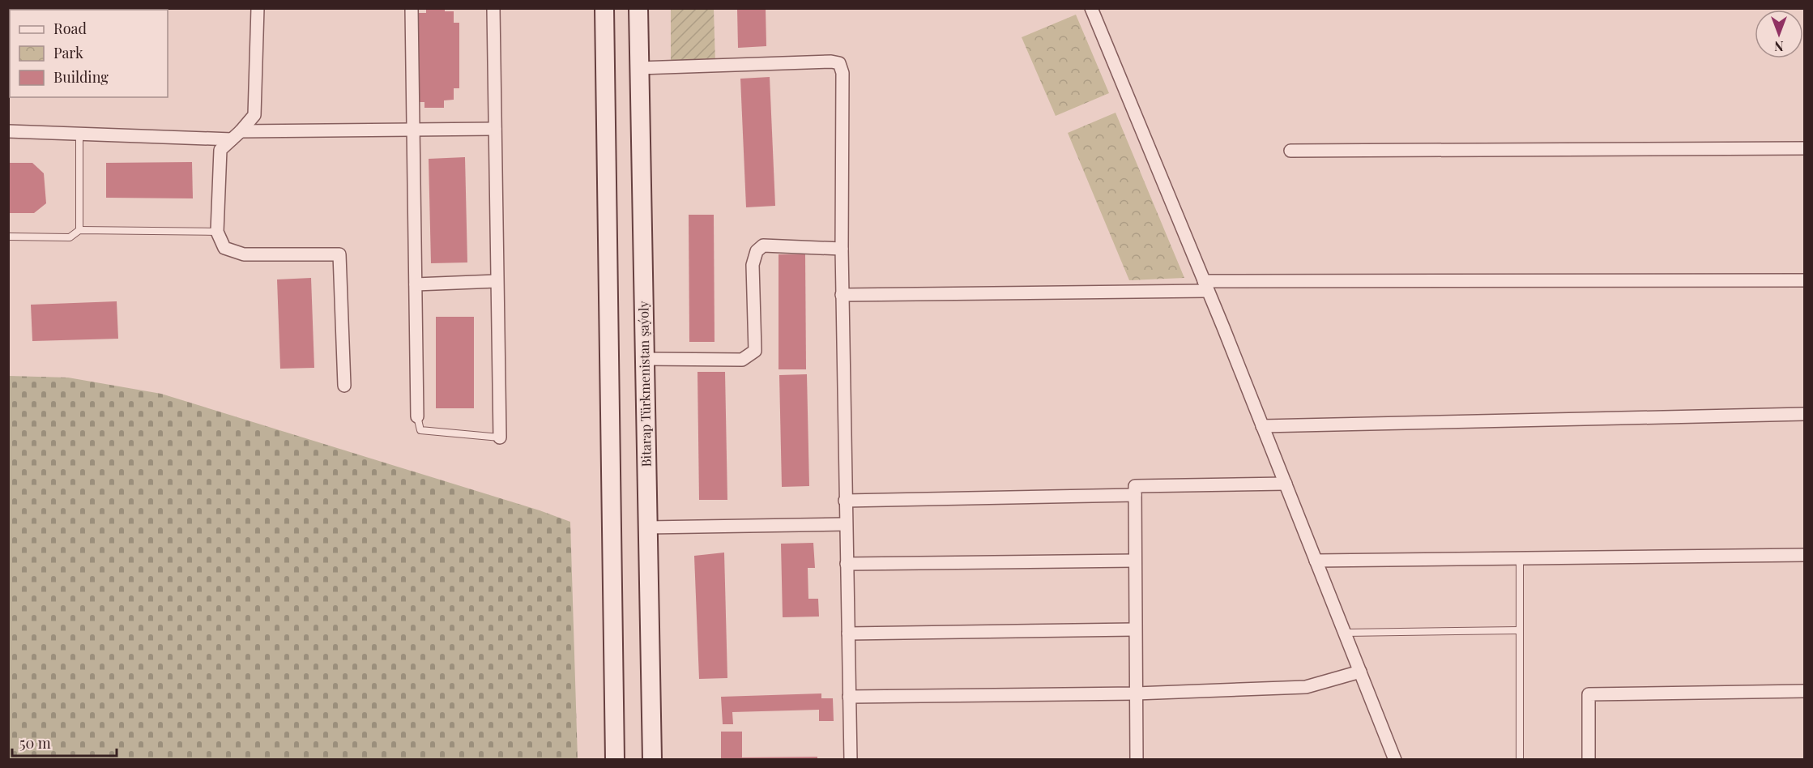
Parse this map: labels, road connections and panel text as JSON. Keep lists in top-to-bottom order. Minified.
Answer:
{"streets":{"main road":["Bitarap Türkmenistan şaýoly"]},"legend":["Road","Park","Building"],"scale_bar":"50 m","north":"bottom"}
